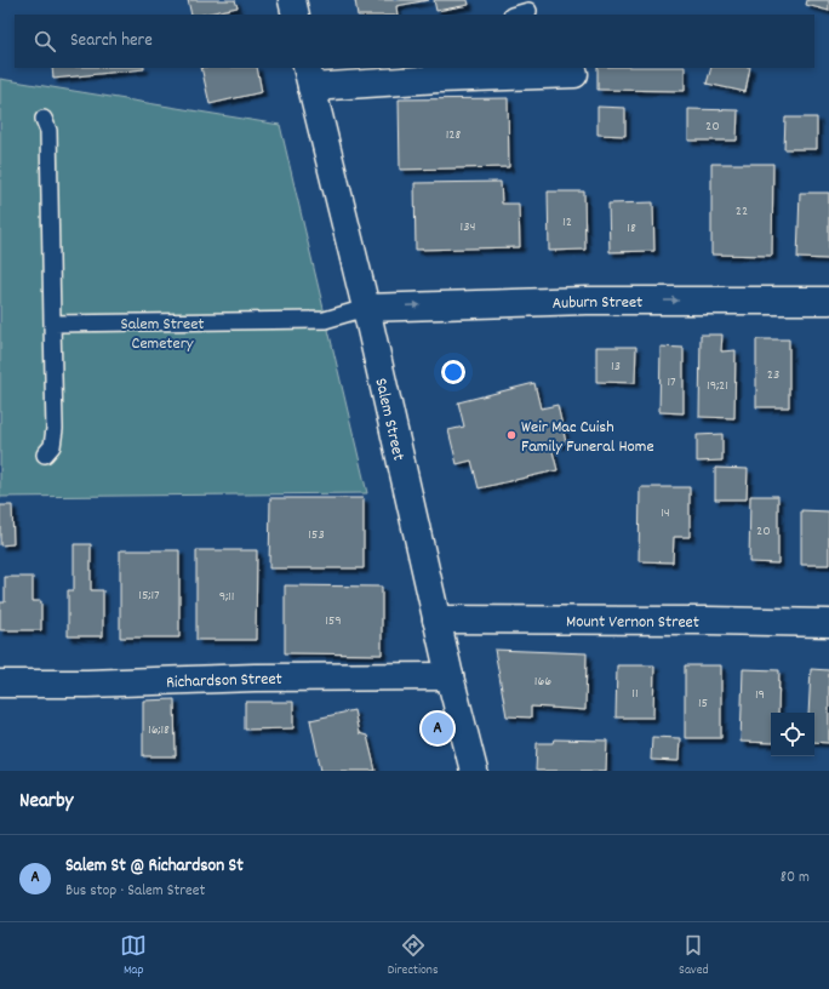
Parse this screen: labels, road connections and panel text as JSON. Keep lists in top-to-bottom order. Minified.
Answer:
{"streets":{"street":["Auburn Street","Salem Street","Mount Vernon Street","Richardson Street"]},"crossings":[["Auburn Street","Salem Street"],["Salem Street","Mount Vernon Street"],["Salem Street","Richardson Street"]],"parks":["Salem Street Cemetery"],"places":["Weir Mac Cuish Family Funeral Home"],"house_numbers":["20","128","22","12","134","18","13","23","17","19;21","14","20","153","15;17","9;11","159","166","11","19","15","16;18"],"page":{"search":"Search here","pins":"A","heading":"Nearby","list":[{"mark":"A","name":"Salem St @ Richardson St","note":"Bus stop · Salem Street","value":"80 m"}],"nav":["Map","Directions","Saved"]}}
